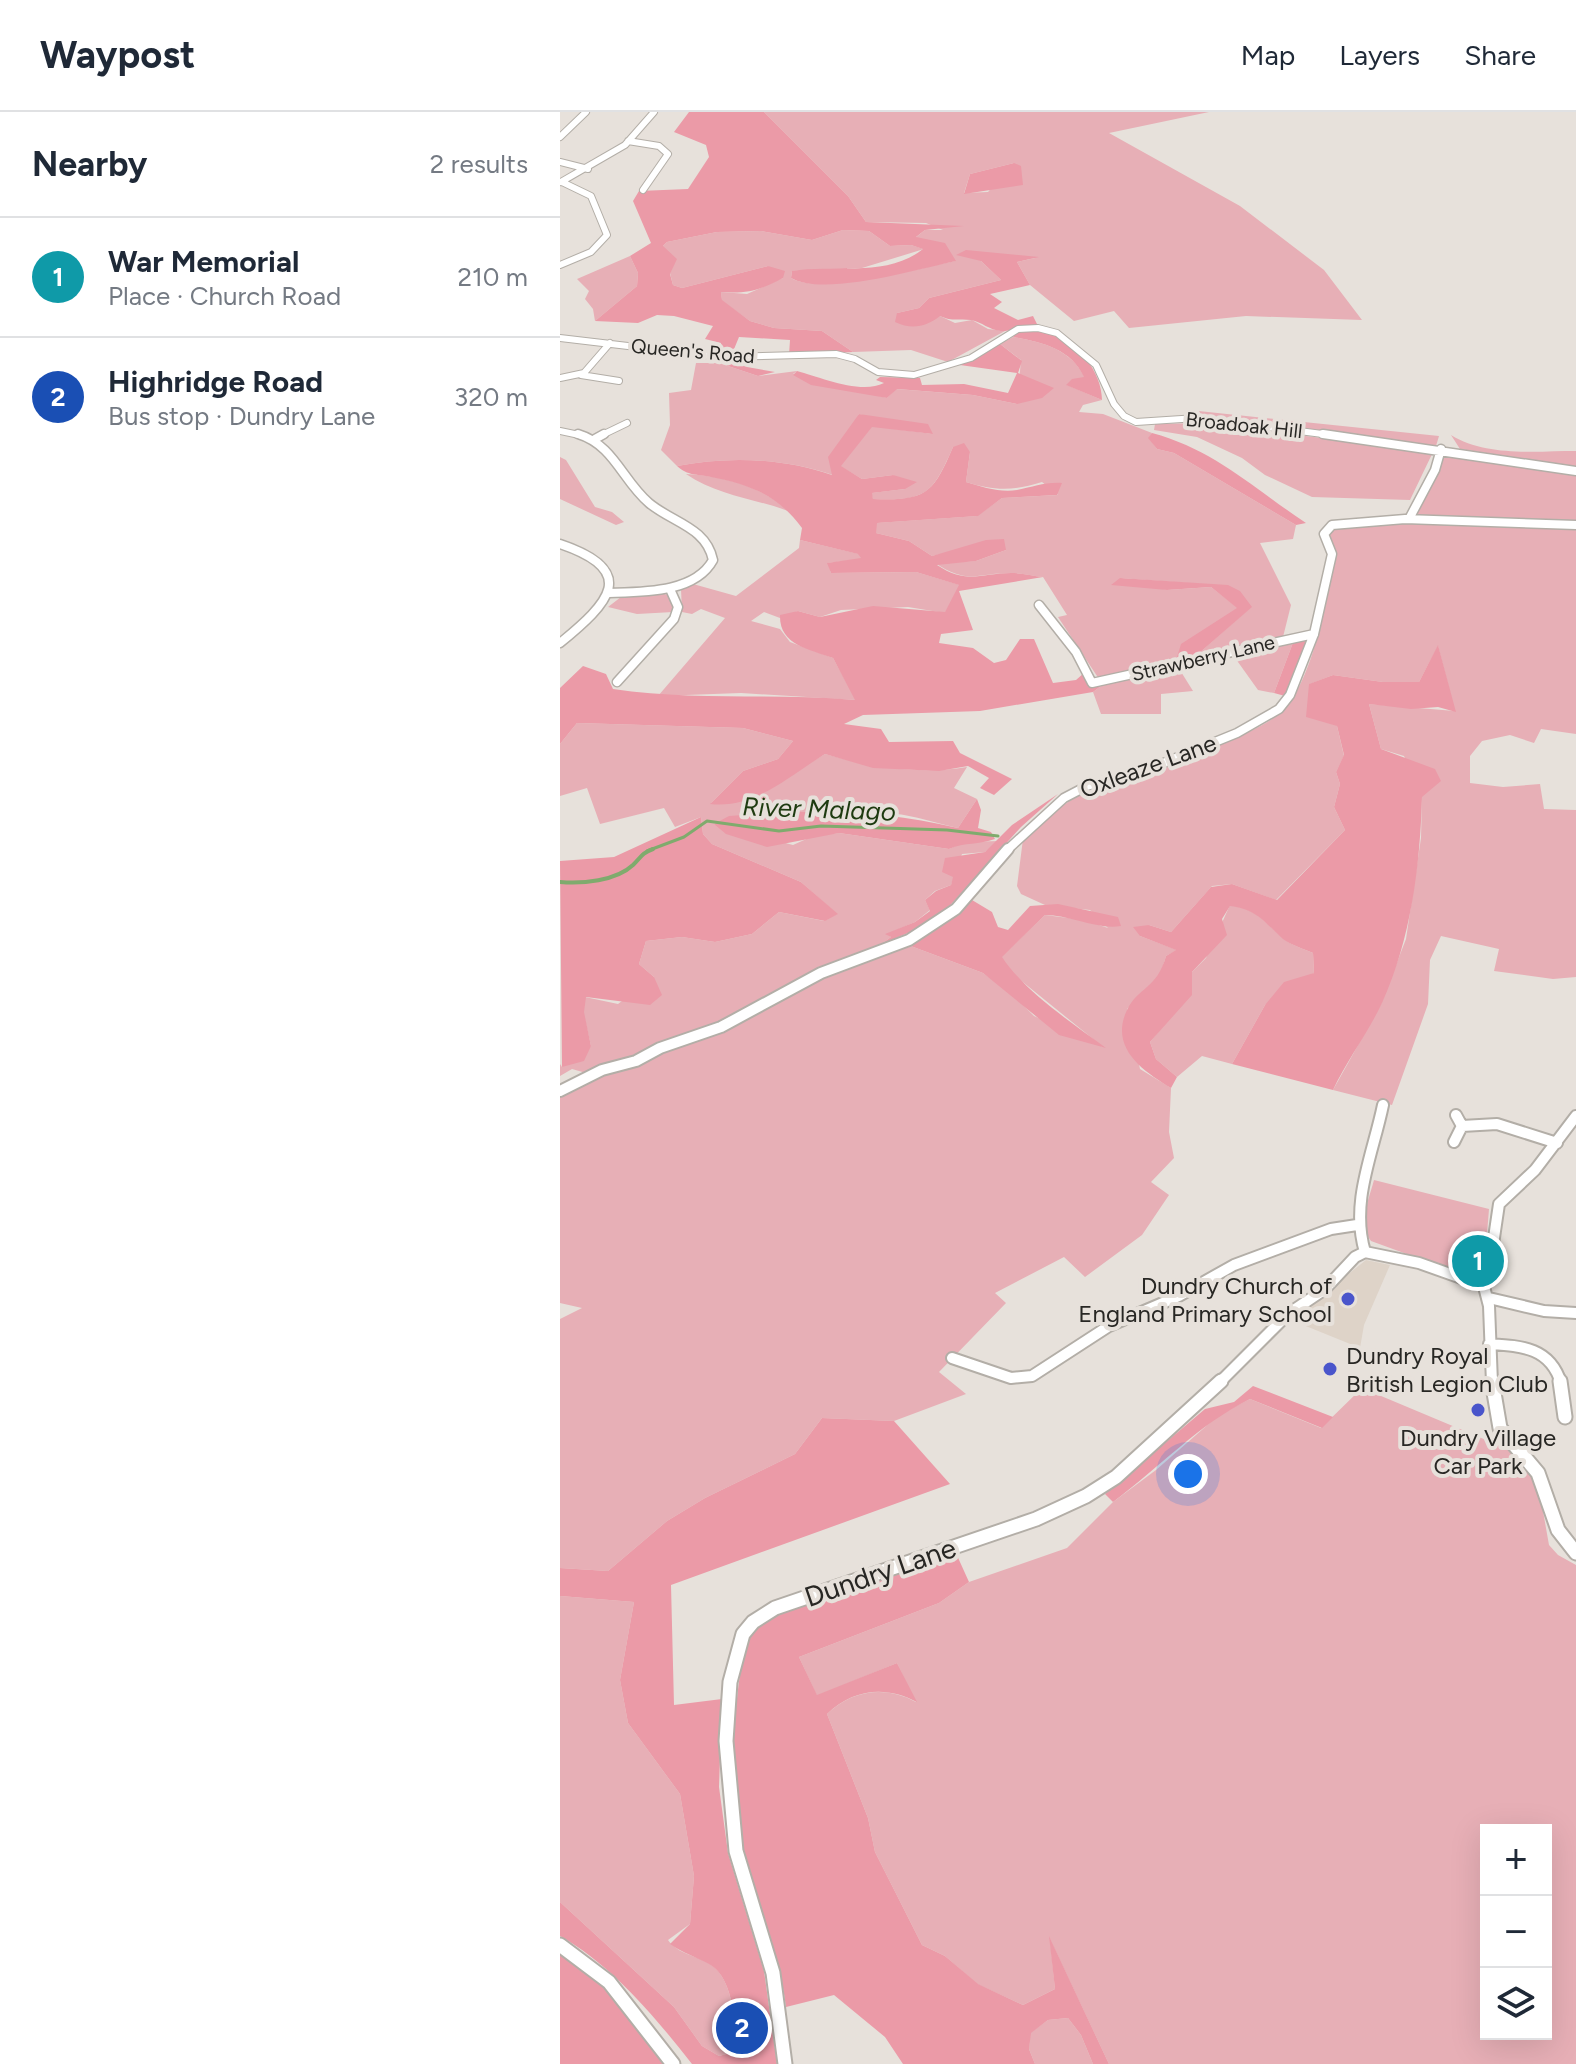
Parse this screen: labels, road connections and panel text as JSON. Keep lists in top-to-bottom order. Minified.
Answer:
{"streets":{"street":["Queen's Road","Broadoak Hill","Strawberry Lane","Oxleaze Lane","Dundry Lane"]},"crossings":[["Queen's Road","Broadoak Hill"],["Strawberry Lane","Oxleaze Lane"]],"water":["River Malago"],"places":["Dundry Church of England Primary School","Dundry Royal British Legion Club","Dundry Village Car Park"],"page":{"header":"Waypost","nav":["Map","Layers","Share"],"heading":["Nearby","2 results"],"list":[{"mark":"1","name":"War Memorial","note":"Place · Church Road","value":"210 m"},{"mark":"2","name":"Highridge Road","note":"Bus stop · Dundry Lane","value":"320 m"}],"pins":["1","2"],"map_buttons":["+","−"]}}
